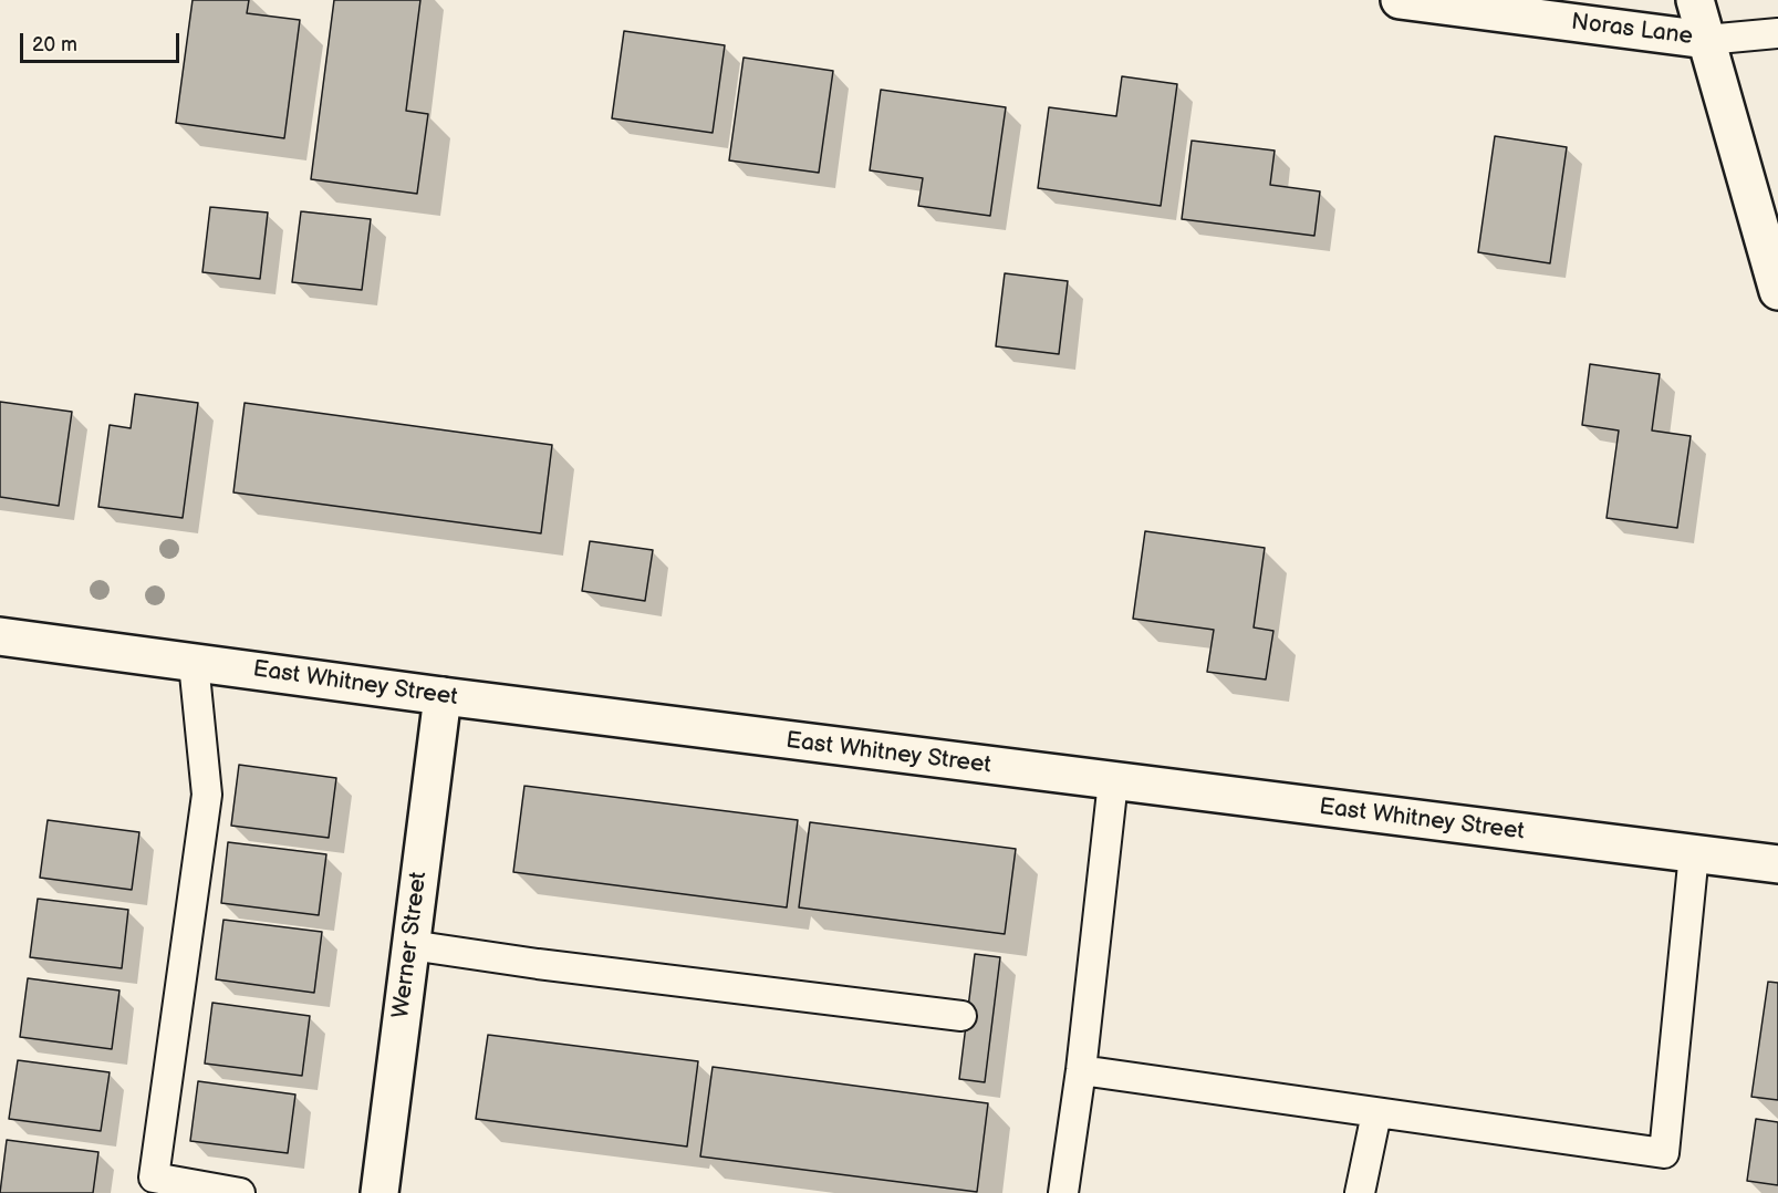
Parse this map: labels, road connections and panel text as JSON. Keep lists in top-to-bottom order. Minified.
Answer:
{"streets":{"street":["Noras Lane","East Whitney Street","Werner Street"]},"crossings":[["East Whitney Street","Werner Street"]],"scale_bar":"20 m"}
